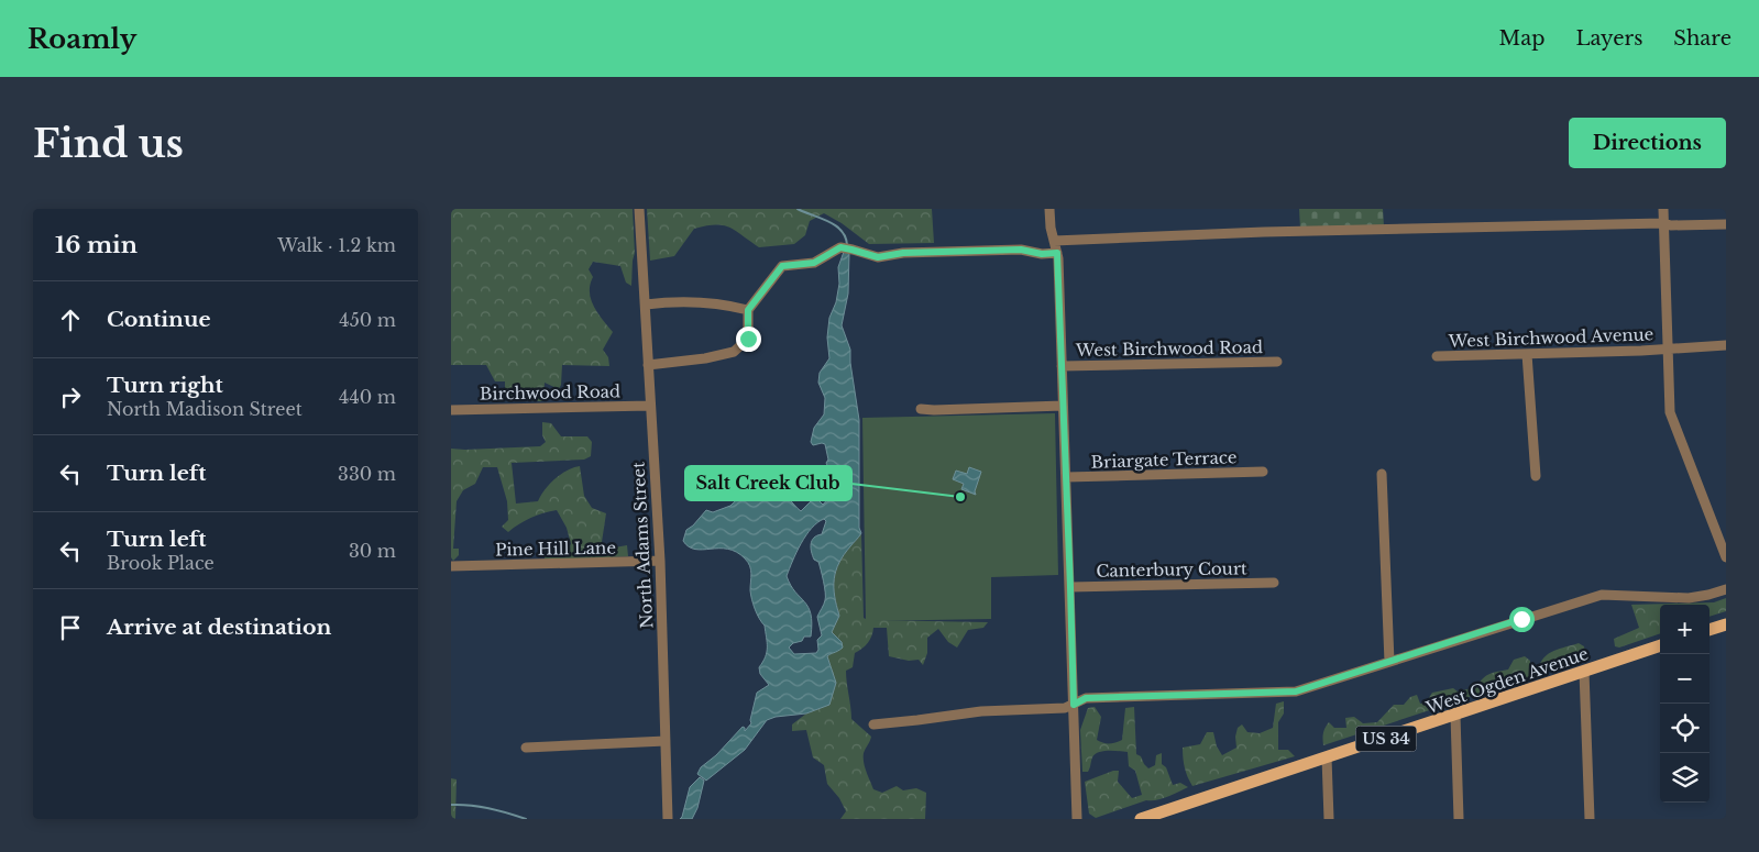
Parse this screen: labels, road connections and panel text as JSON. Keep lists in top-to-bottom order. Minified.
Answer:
{"streets":{"main road":["West Ogden Avenue","US 34"],"street":["West Birchwood Avenue","West Birchwood Road","Birchwood Road","Briargate Terrace","North Adams Street","Pine Hill Lane","Canterbury Court"]},"crossings":[["Birchwood Road","North Adams Street"],["North Adams Street","Pine Hill Lane"]],"places":["Salt Creek Club"],"page":{"header":"Roamly","nav":["Map","Layers","Share"],"buttons":"Directions","title":"Find us","heading":["16 min","Walk · 1.2 km"],"list":[["Continue","450 m"],["Turn right","North Madison Street","440 m"],["Turn left","330 m"],["Turn left","Brook Place","30 m"],"Arrive at destination"],"map_buttons":["+","−"]}}
